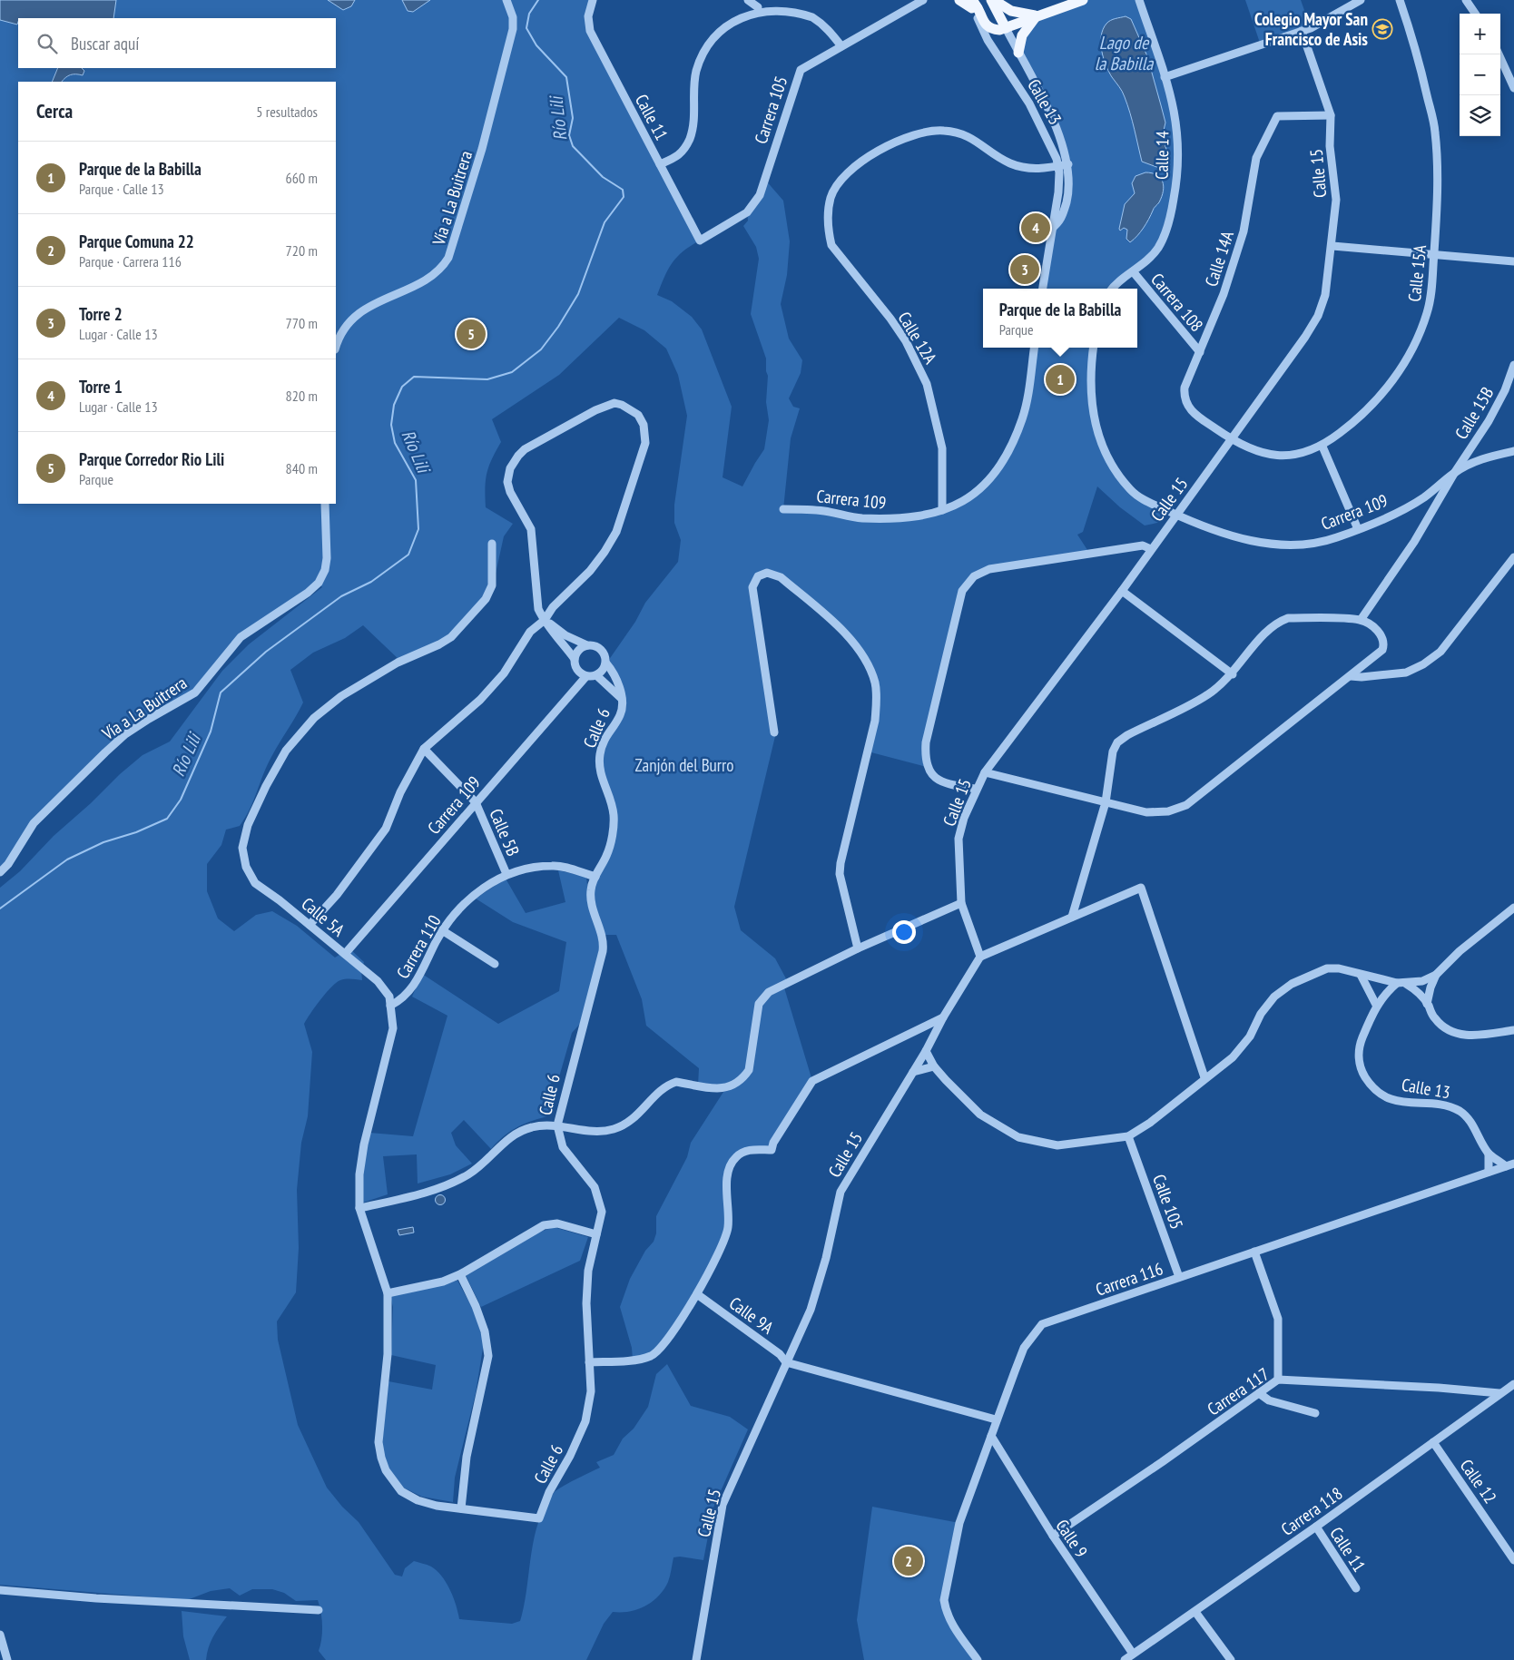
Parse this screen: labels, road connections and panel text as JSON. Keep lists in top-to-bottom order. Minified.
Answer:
{"streets":{"main road":["Calle 13"],"street":["Carrera 105","Calle 11","Calle 14","Calle 15","Vía a La Buitrera","Calle 14A","Calle 15A","Carrera 108","Calle 12A","Calle 15B","Carrera 109","Calle 6","Calle 5B","Calle 5A","Carrera 110","Calle 105","Carrera 116","Calle 9A","Carrera 117","Calle 12","Carrera 118","Calle 9"]},"crossings":[["Calle 13","Calle 12A"],["Calle 13","Carrera 116"],["Carrera 105","Calle 11"],["Calle 11","Carrera 118"],["Calle 14","Carrera 108"],["Calle 15","Calle 14A"],["Calle 15","Calle 15A"],["Calle 15","Carrera 109"],["Calle 15","Calle 9A"],["Calle 14A","Calle 15A"],["Calle 14A","Carrera 108"],["Calle 12A","Carrera 109"],["Calle 15B","Carrera 109"],["Carrera 109","Calle 6"],["Carrera 109","Calle 5B"],["Carrera 109","Calle 5A"],["Calle 6","Calle 5A"],["Calle 6","Carrera 110"],["Calle 5B","Carrera 110"],["Calle 5A","Carrera 110"],["Calle 105","Carrera 116"],["Carrera 116","Calle 9"],["Carrera 117","Carrera 118"],["Carrera 117","Calle 9"],["Calle 12","Carrera 118"],["Carrera 118","Calle 9"]],"water":["Lago de la Babilla","Río Lili"],"parks":["Zanjón del Burro"],"places":{"school or university":["Colegio Mayor San Francisco de Asis"]},"page":{"map_buttons":["+","−"],"search":"Buscar aquí","heading":["Cerca","5 resultados"],"list":[{"mark":"1","name":"Parque de la Babilla","note":"Parque · Calle 13","value":"660 m"},{"mark":"2","name":"Parque Comuna 22","note":"Parque · Carrera 116","value":"720 m"},{"mark":"3","name":"Torre 2","note":"Lugar · Calle 13","value":"770 m"},{"mark":"4","name":"Torre 1","note":"Lugar · Calle 13","value":"820 m"},{"mark":"5","name":"Parque Corredor Rio Lili","note":"Parque","value":"840 m"}],"pins":["4","3","5","1","2"],"popup":["Parque de la Babilla","Parque"]}}
